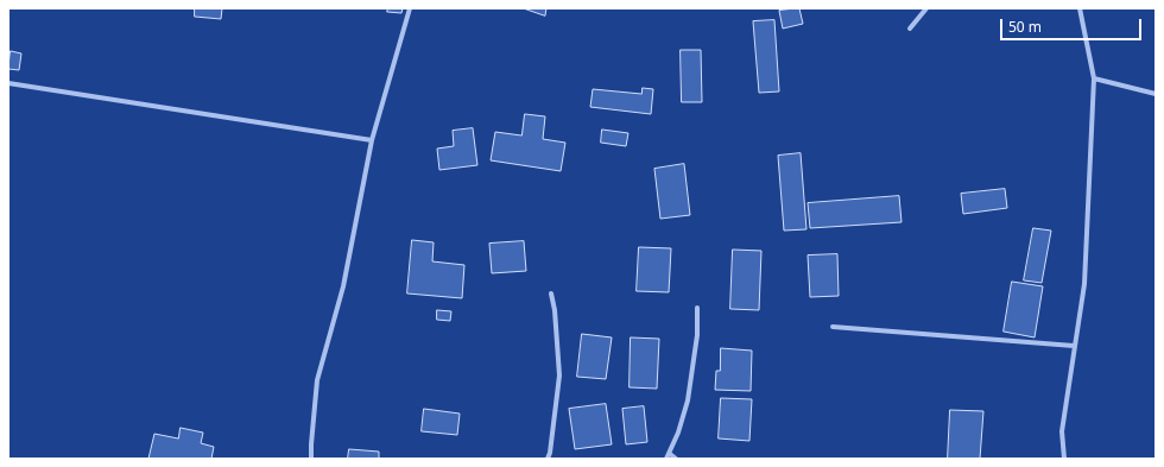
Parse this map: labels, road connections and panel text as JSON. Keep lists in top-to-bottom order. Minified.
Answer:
{"scale_bar":"50 m"}
